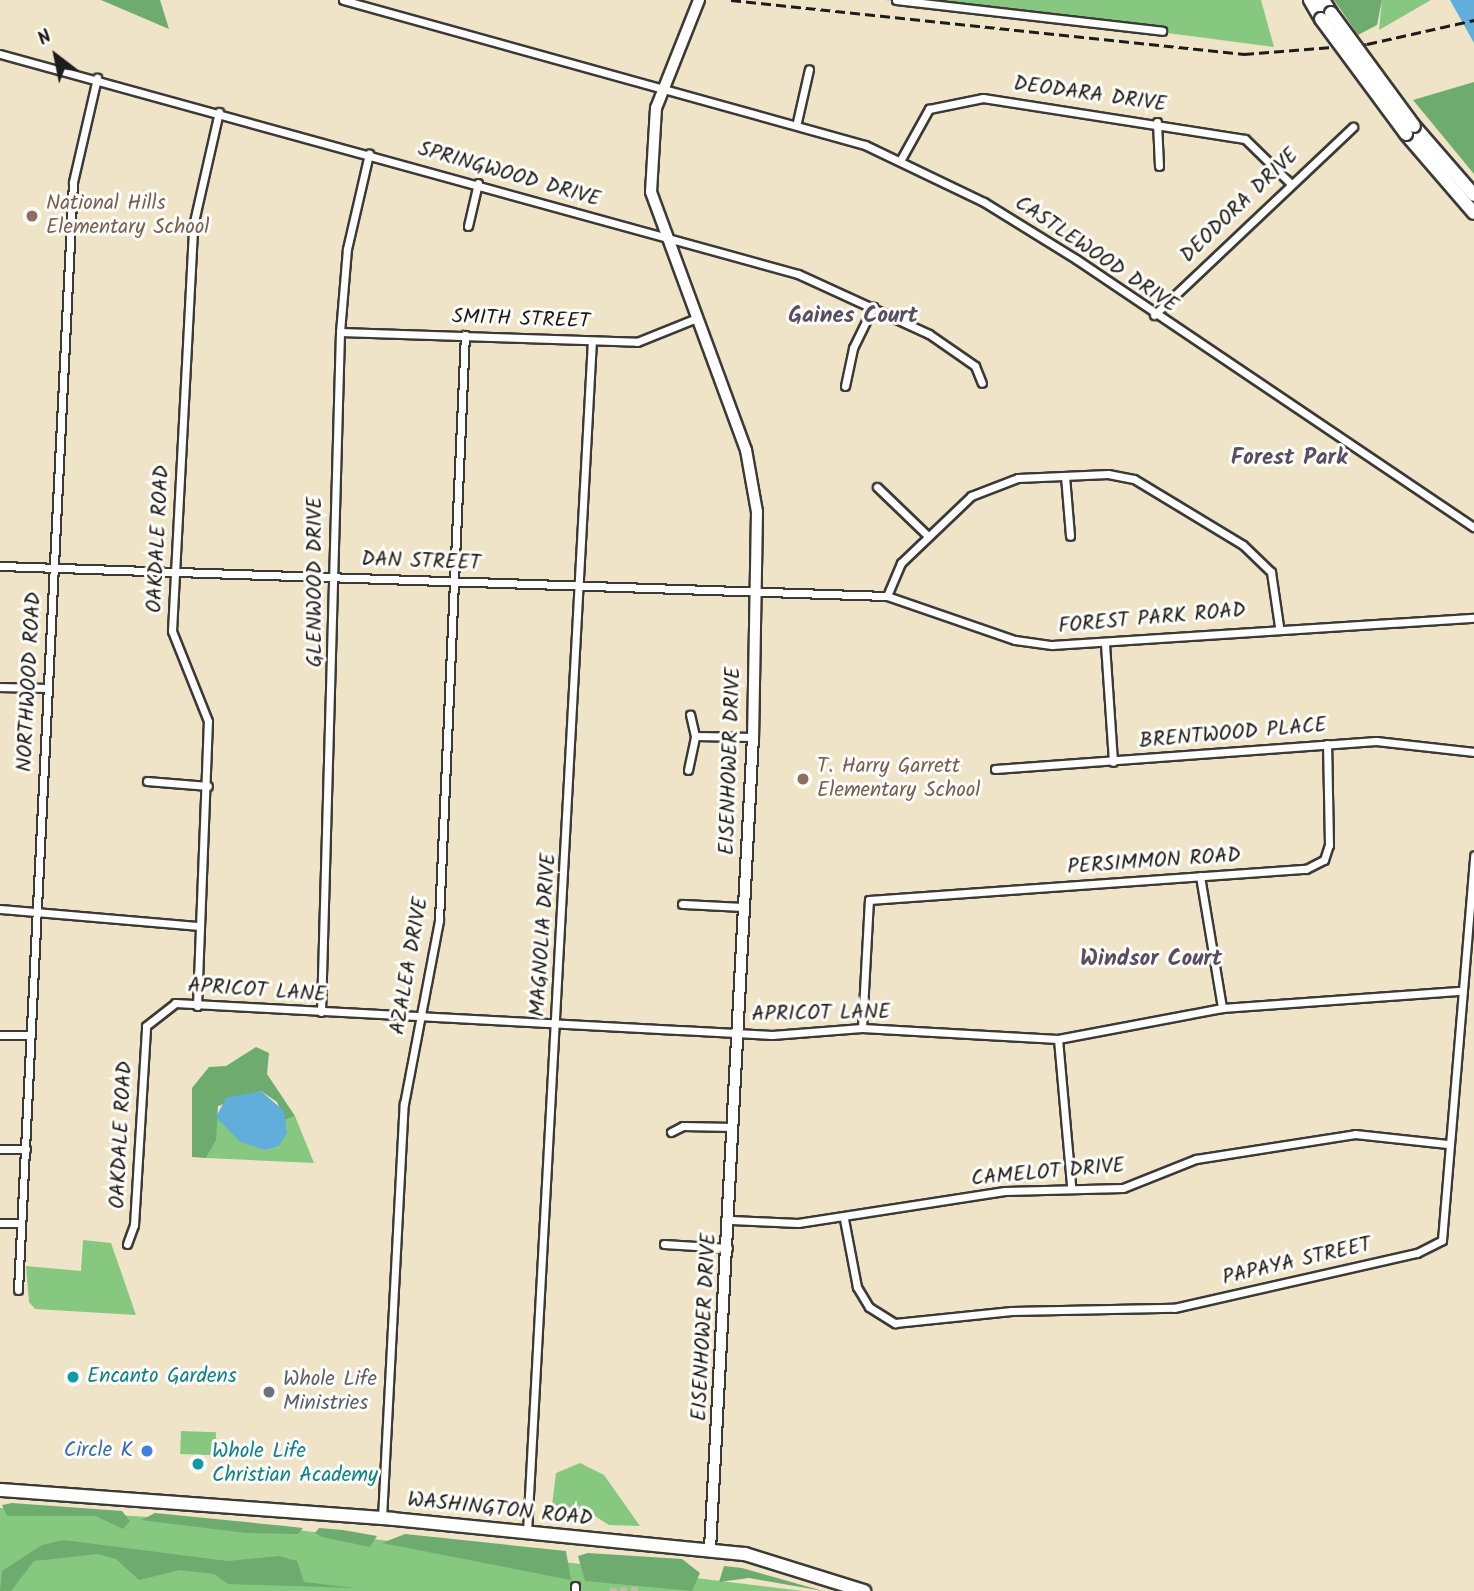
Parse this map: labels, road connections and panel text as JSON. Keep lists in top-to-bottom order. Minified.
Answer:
{"streets":{"main road":["WASHINGTON ROAD"],"street":["DEODARA DRIVE","SPRINGWOOD DRIVE","DEODORA DRIVE","CASTLEWOOD DRIVE","SMITH STREET","OAKDALE ROAD","DAN STREET","GLENWOOD DRIVE","FOREST PARK ROAD","NORTHWOOD ROAD","BRENTWOOD PLACE","EISENHOWER DRIVE","PERSIMMON ROAD","MAGNOLIA DRIVE","AZALEA DRIVE","APRICOT LANE","CAMELOT DRIVE","PAPAYA STREET"]},"crossings":[["DEODARA DRIVE","DEODORA DRIVE"],["DEODARA DRIVE","CASTLEWOOD DRIVE"],["SPRINGWOOD DRIVE","OAKDALE ROAD"],["SPRINGWOOD DRIVE","GLENWOOD DRIVE"],["SPRINGWOOD DRIVE","NORTHWOOD ROAD"],["SPRINGWOOD DRIVE","EISENHOWER DRIVE"],["DEODORA DRIVE","CASTLEWOOD DRIVE"],["CASTLEWOOD DRIVE","EISENHOWER DRIVE"],["SMITH STREET","GLENWOOD DRIVE"],["SMITH STREET","EISENHOWER DRIVE"],["SMITH STREET","MAGNOLIA DRIVE"],["SMITH STREET","AZALEA DRIVE"],["OAKDALE ROAD","DAN STREET"],["OAKDALE ROAD","APRICOT LANE"],["DAN STREET","GLENWOOD DRIVE"],["DAN STREET","FOREST PARK ROAD"],["DAN STREET","NORTHWOOD ROAD"],["DAN STREET","EISENHOWER DRIVE"],["DAN STREET","MAGNOLIA DRIVE"],["DAN STREET","AZALEA DRIVE"],["GLENWOOD DRIVE","APRICOT LANE"],["FOREST PARK ROAD","EISENHOWER DRIVE"],["BRENTWOOD PLACE","PERSIMMON ROAD"],["EISENHOWER DRIVE","APRICOT LANE"],["EISENHOWER DRIVE","CAMELOT DRIVE"],["EISENHOWER DRIVE","WASHINGTON ROAD"],["PERSIMMON ROAD","APRICOT LANE"],["MAGNOLIA DRIVE","APRICOT LANE"],["MAGNOLIA DRIVE","WASHINGTON ROAD"],["AZALEA DRIVE","APRICOT LANE"],["AZALEA DRIVE","WASHINGTON ROAD"],["APRICOT LANE","PAPAYA STREET"],["CAMELOT DRIVE","PAPAYA STREET"]],"districts":["Gaines Court","Forest Park","Windsor Court"],"places":["National Hills Elementary School","T. Harry Garrett Elementary School","Encanto Gardens","Whole Life Ministries","Circle K","Whole Life Christian Academy"],"north":"top left"}
